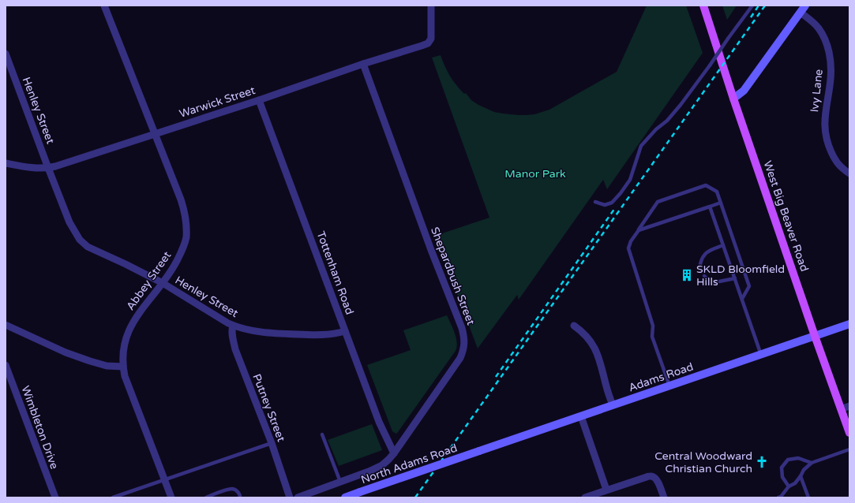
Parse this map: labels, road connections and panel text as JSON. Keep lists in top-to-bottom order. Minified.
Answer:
{"streets":{"main road":["West Big Beaver Road","Adams Road","North Adams Road"],"street":["Ivy Lane","Warwick Street","Henley Street","Tottenham Road","Shepardbush Street","Abbey Street","Putney Street","Wimbleton Drive"]},"crossings":[["Warwick Street","Henley Street"],["Warwick Street","Tottenham Road"],["Warwick Street","Shepardbush Street"],["Warwick Street","Abbey Street"],["Henley Street","Tottenham Road"],["Henley Street","Abbey Street"],["Henley Street","Putney Street"],["West Big Beaver Road","Adams Road"],["Tottenham Road","Shepardbush Street"],["Adams Road","North Adams Road"]],"parks":["Manor Park"],"places":{"building":["SKLD Bloomfield Hills"],"church":["Central Woodward Christian Church"]}}
